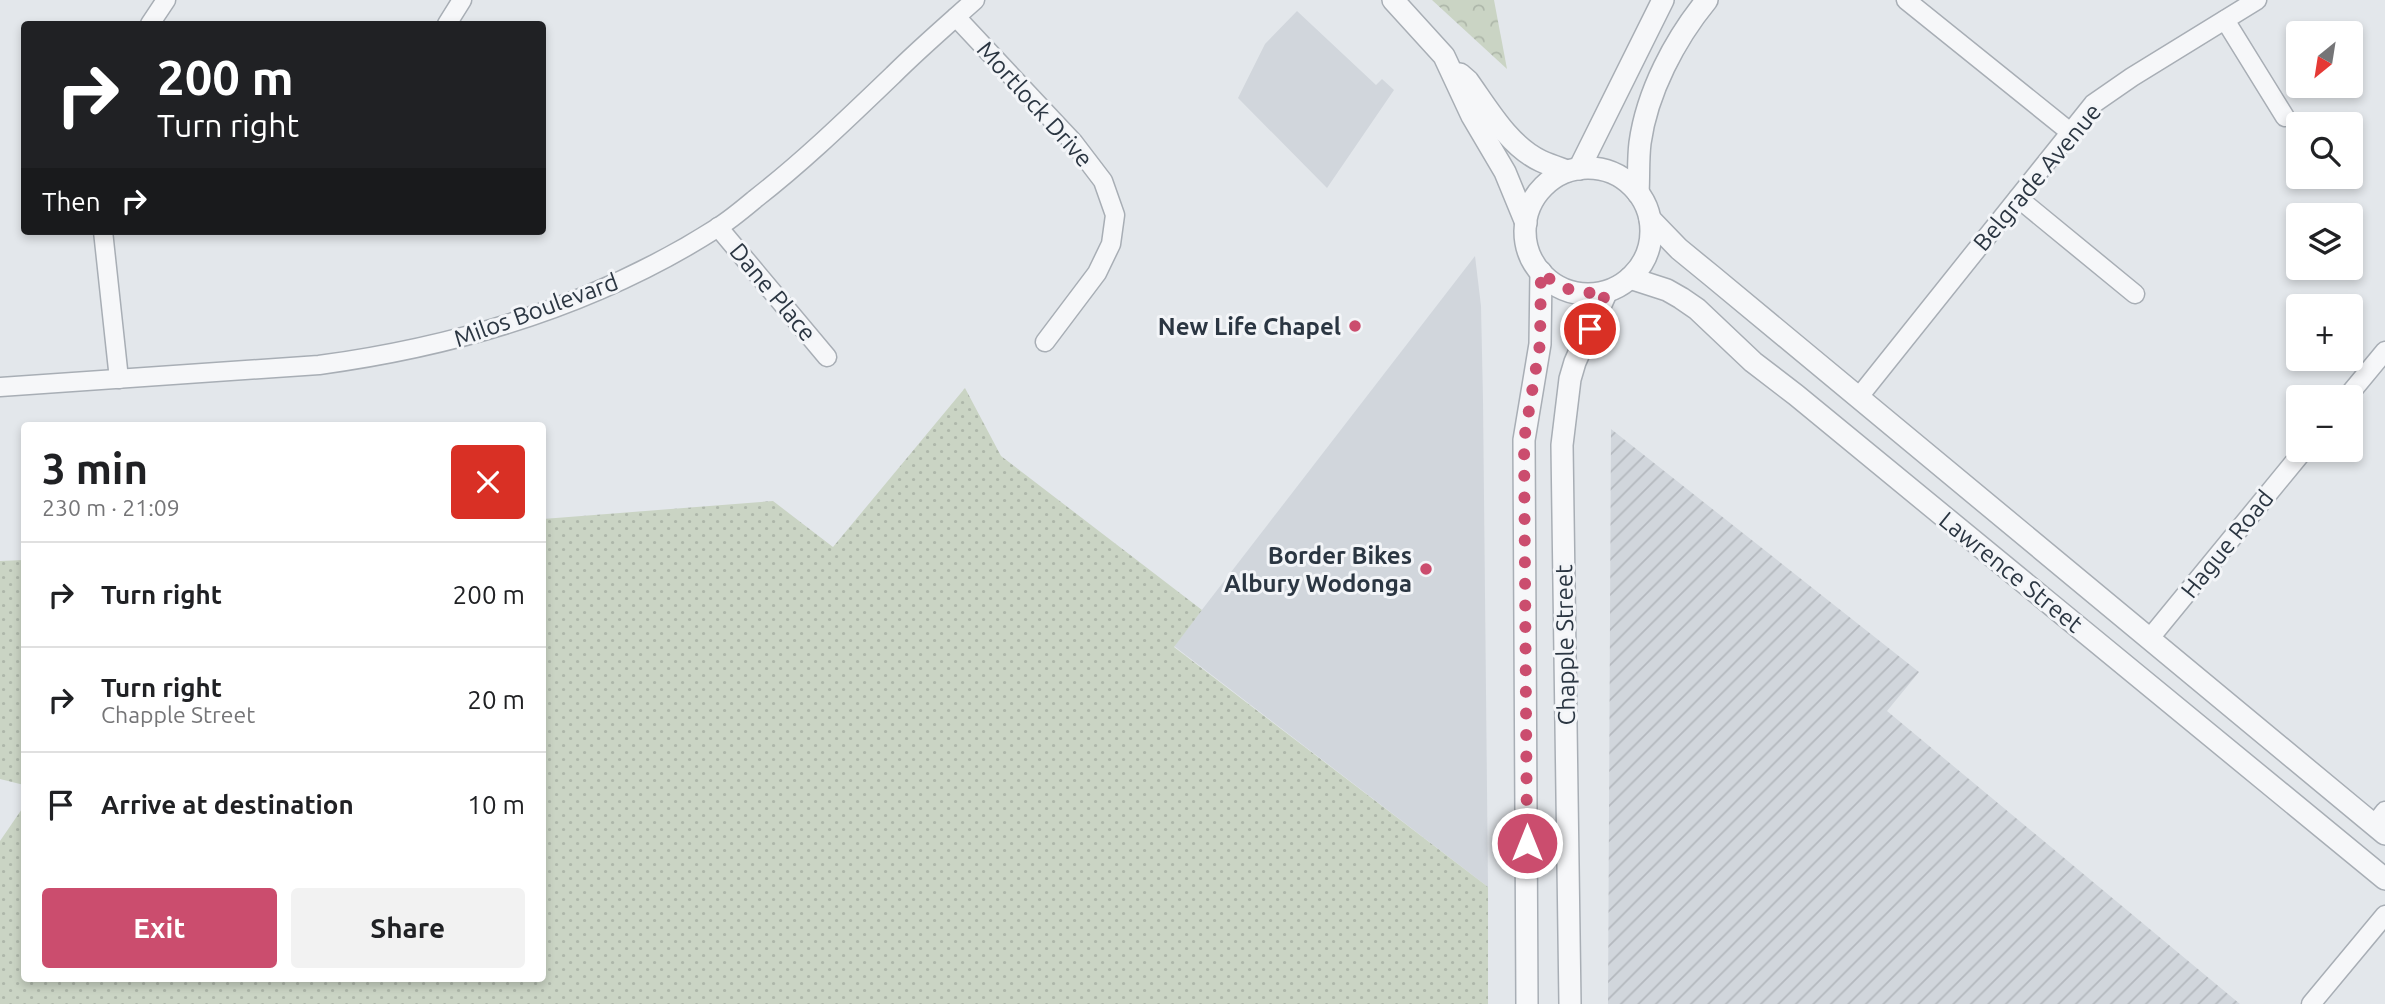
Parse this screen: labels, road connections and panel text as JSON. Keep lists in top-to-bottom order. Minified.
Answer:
{"streets":{"street":["Mortlock Drive","Belgrade Avenue","Dane Place","Milos Boulevard","Hague Road","Lawrence Street","Chapple Street"]},"crossings":[["Mortlock Drive","Milos Boulevard"],["Belgrade Avenue","Lawrence Street"],["Dane Place","Milos Boulevard"],["Hague Road","Lawrence Street"],["Lawrence Street","Chapple Street"]],"places":["New Life Chapel","Border Bikes Albury Wodonga"],"north":"bottom left","page":{"map_buttons":["+","−"],"turn":["200 m","Turn right"],"then":"Then","heading":["3 min","230 m · 21:09"],"list":[{"name":"Turn right","value":"200 m"},{"name":"Turn right","note":"Chapple Street","value":"20 m"},{"name":"Arrive at destination","value":"10 m"}],"buttons":["Exit","Share"]}}
